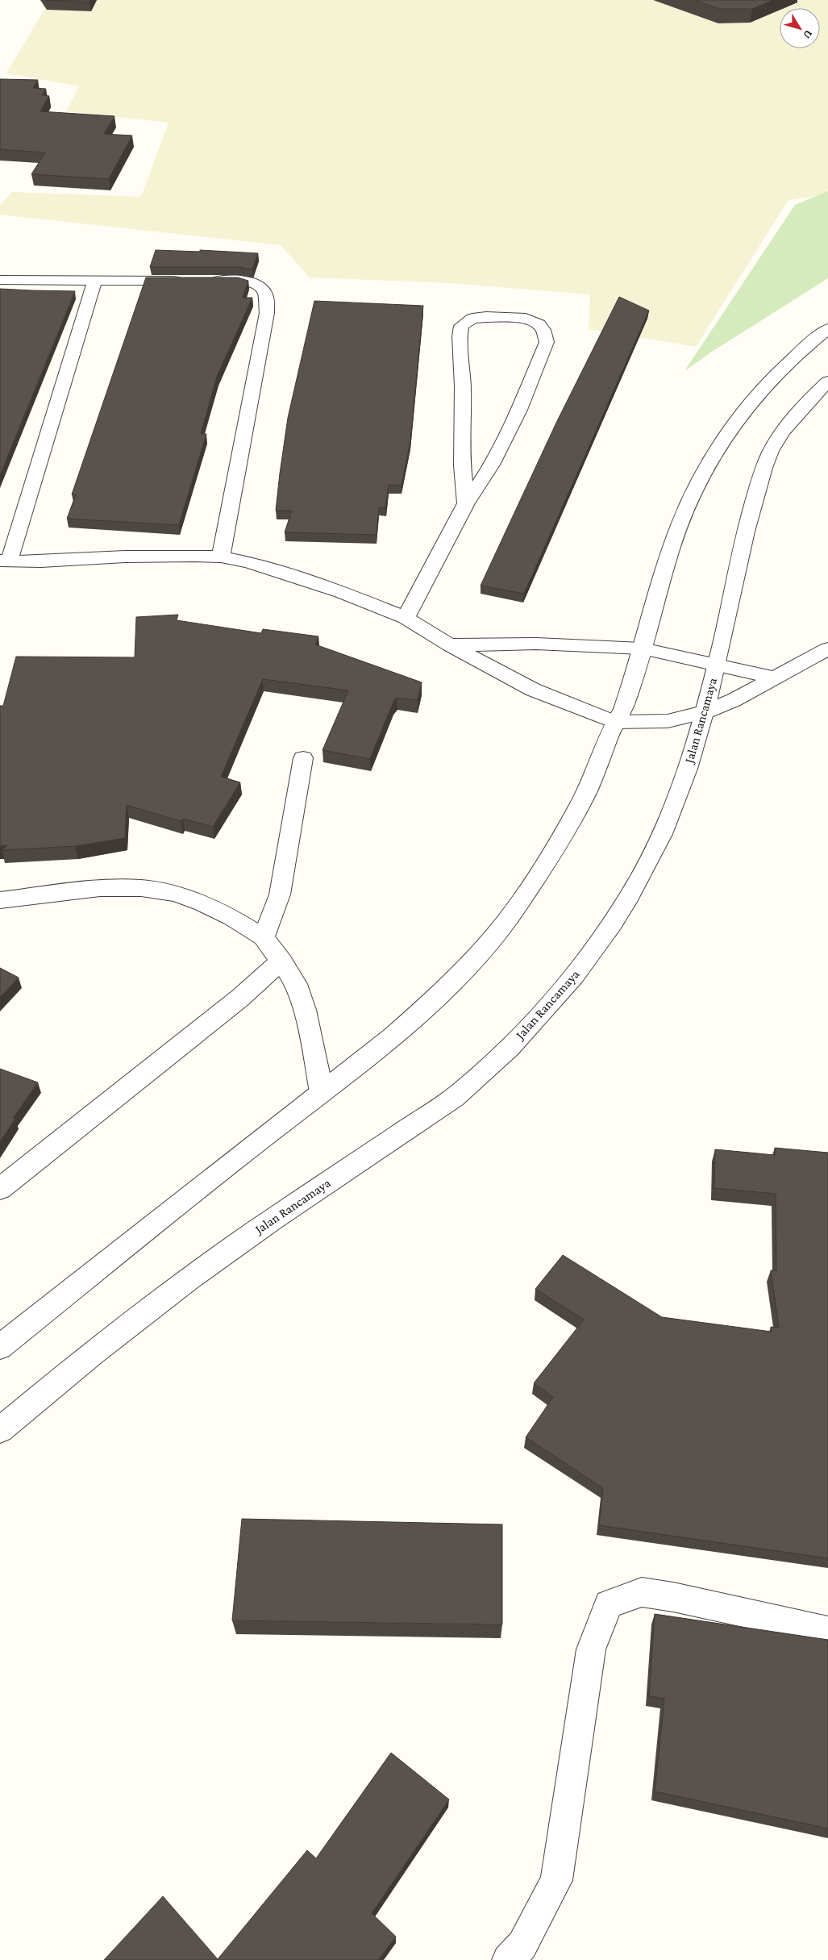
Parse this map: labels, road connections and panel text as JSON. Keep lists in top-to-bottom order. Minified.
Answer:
{"streets":{"street":["Jalan Rancamaya"]},"north":"bottom right"}
